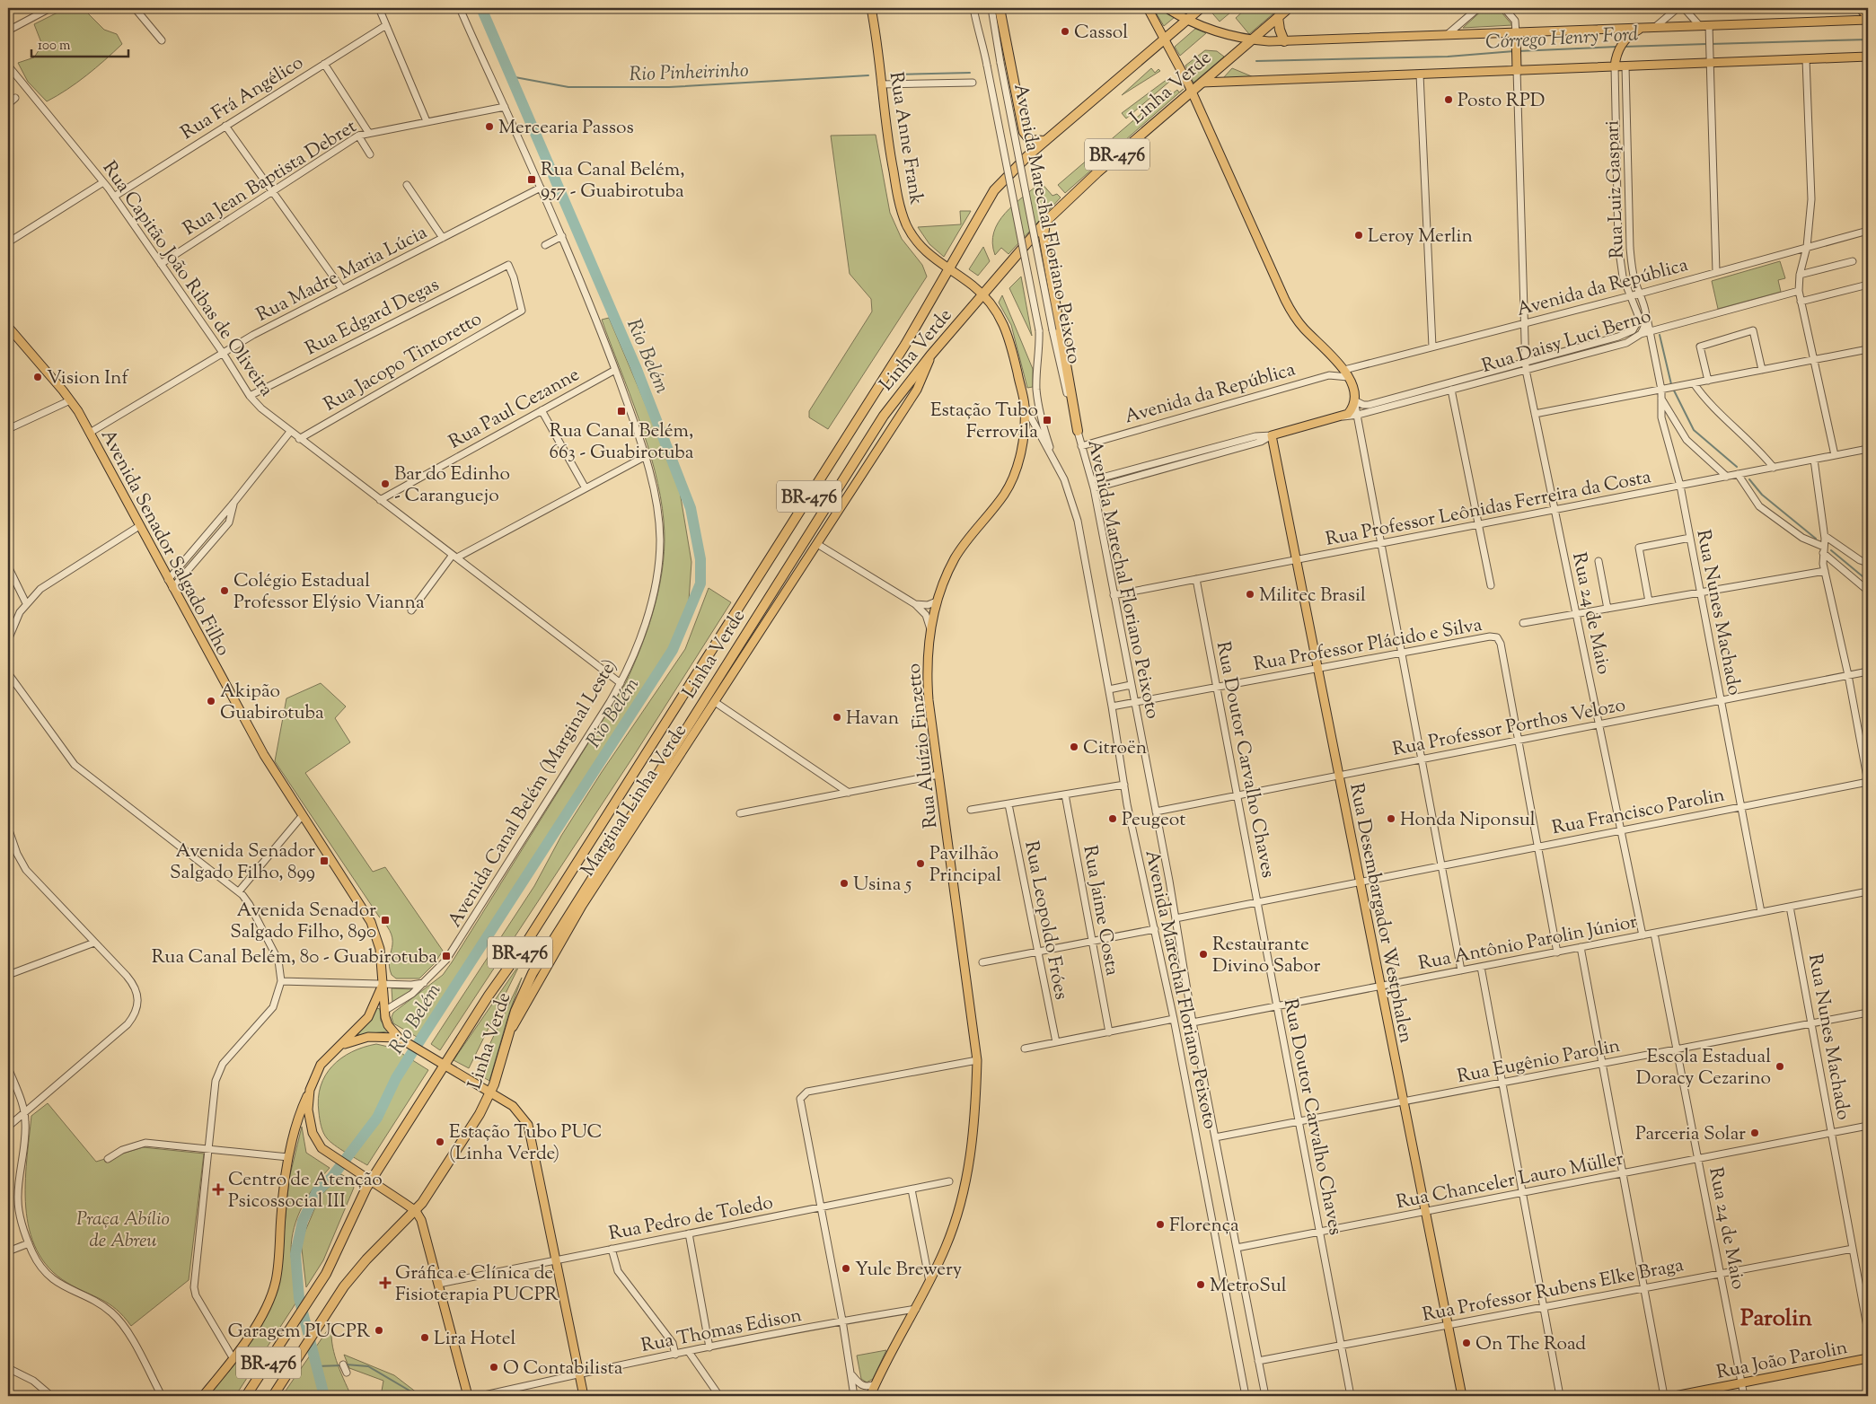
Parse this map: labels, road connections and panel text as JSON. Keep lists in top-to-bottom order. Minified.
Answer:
{"streets":{"highway":["Linha Verde","BR-476"],"main road":["Rua Anne Frank","Rua Daisy Luci Berno","Avenida Senador Salgado Filho","Rua Aluízio Finzetto","Marginal Linha Verde","Rua Desembargador Westphalen","Rua João Parolin"],"street":["Rua Frá Angélico","Rua Jean Baptista Debret","Rua Luiz Gaspari","Avenida Marechal Floriano Peixoto","Rua Madre Maria Lúcia","Rua Capitão João Ribas de Oliveira","Avenida da República","Rua Edgard Degas","Rua Jacopo Tintoretto","Rua Paul Cezanne","Rua Professor Leônidas Ferreira da Costa","Rua Nunes Machado","Rua 24 de Maio","Rua Professor Plácido e Silva","Rua Professor Porthos Velozo","Rua Doutor Carvalho Chaves","Avenida Canal Belém (Marginal Leste)","Rua Francisco Parolin","Rua Jaime Costa","Rua Leopoldo Fróes","Rua Antônio Parolin Júnior","Rua Eugênio Parolin","Rua Chanceler Lauro Müller","Rua Pedro de Toledo","Rua Professor Rubens Elke Braga","Rua Thomas Edison"]},"crossings":[["Linha Verde","Rua Anne Frank"],["Linha Verde","Avenida Senador Salgado Filho"],["Linha Verde","Rua Aluízio Finzetto"],["Linha Verde","Marginal Linha Verde"],["Rua Frá Angélico","Rua Capitão João Ribas de Oliveira"],["Rua Anne Frank","Rua Aluízio Finzetto"],["Rua Jean Baptista Debret","Rua Capitão João Ribas de Oliveira"],["Rua Jean Baptista Debret","Avenida Canal Belém (Marginal Leste)"],["Rua Luiz Gaspari","Avenida da República"],["Rua Luiz Gaspari","Rua Daisy Luci Berno"],["Rua Luiz Gaspari","Rua Nunes Machado"],["Avenida Marechal Floriano Peixoto","Avenida da República"],["Avenida Marechal Floriano Peixoto","Rua Daisy Luci Berno"],["Avenida Marechal Floriano Peixoto","Rua Professor Leônidas Ferreira da Costa"],["Avenida Marechal Floriano Peixoto","Rua Professor Plácido e Silva"],["Avenida Marechal Floriano Peixoto","Rua Professor Porthos Velozo"],["Avenida Marechal Floriano Peixoto","Rua Aluízio Finzetto"],["Avenida Marechal Floriano Peixoto","Rua Francisco Parolin"],["Avenida Marechal Floriano Peixoto","Rua Antônio Parolin Júnior"],["Avenida Marechal Floriano Peixoto","Rua Eugênio Parolin"],["Avenida Marechal Floriano Peixoto","Rua Chanceler Lauro Müller"],["Avenida Marechal Floriano Peixoto","Rua Professor Rubens Elke Braga"],["Rua Madre Maria Lúcia","Rua Capitão João Ribas de Oliveira"],["Rua Madre Maria Lúcia","Avenida Senador Salgado Filho"],["Rua Madre Maria Lúcia","Avenida Canal Belém (Marginal Leste)"],["Rua Capitão João Ribas de Oliveira","Rua Edgard Degas"],["Rua Capitão João Ribas de Oliveira","Rua Jacopo Tintoretto"],["Rua Capitão João Ribas de Oliveira","Rua Paul Cezanne"],["Rua Capitão João Ribas de Oliveira","Avenida Canal Belém (Marginal Leste)"],["Avenida da República","Rua 24 de Maio"],["Rua Edgard Degas","Rua Jacopo Tintoretto"],["Rua Daisy Luci Berno","Rua Nunes Machado"],["Rua Daisy Luci Berno","Rua 24 de Maio"],["Rua Daisy Luci Berno","Rua Desembargador Westphalen"],["Rua Paul Cezanne","Avenida Canal Belém (Marginal Leste)"],["Rua Professor Leônidas Ferreira da Costa","Rua Nunes Machado"],["Rua Professor Leônidas Ferreira da Costa","Rua 24 de Maio"],["Rua Professor Leônidas Ferreira da Costa","Rua Doutor Carvalho Chaves"],["Rua Professor Leônidas Ferreira da Costa","Rua Desembargador Westphalen"],["Rua Nunes Machado","Rua Professor Porthos Velozo"],["Rua Nunes Machado","Rua Francisco Parolin"],["Rua Nunes Machado","Rua Antônio Parolin Júnior"],["Rua Nunes Machado","Rua Eugênio Parolin"],["Rua Nunes Machado","Rua Chanceler Lauro Müller"],["Rua Nunes Machado","Rua Professor Rubens Elke Braga"],["Rua 24 de Maio","Rua Professor Porthos Velozo"],["Rua 24 de Maio","Rua Francisco Parolin"],["Rua 24 de Maio","Rua Antônio Parolin Júnior"],["Rua 24 de Maio","Rua Eugênio Parolin"],["Rua 24 de Maio","Rua Chanceler Lauro Müller"],["Rua 24 de Maio","Rua Professor Rubens Elke Braga"],["Rua 24 de Maio","Rua João Parolin"],["Rua Professor Plácido e Silva","Rua Professor Porthos Velozo"],["Rua Professor Plácido e Silva","Rua Doutor Carvalho Chaves"],["Rua Professor Plácido e Silva","Rua Desembargador Westphalen"],["Rua Professor Porthos Velozo","Rua Doutor Carvalho Chaves"],["Rua Professor Porthos Velozo","Rua Desembargador Westphalen"],["Rua Aluízio Finzetto","Rua Thomas Edison"],["Rua Doutor Carvalho Chaves","Rua Francisco Parolin"],["Rua Doutor Carvalho Chaves","Rua Antônio Parolin Júnior"],["Rua Doutor Carvalho Chaves","Rua Eugênio Parolin"],["Rua Doutor Carvalho Chaves","Rua Chanceler Lauro Müller"],["Rua Doutor Carvalho Chaves","Rua Professor Rubens Elke Braga"],["Rua Francisco Parolin","Rua Desembargador Westphalen"],["Rua Desembargador Westphalen","Rua Antônio Parolin Júnior"],["Rua Desembargador Westphalen","Rua Eugênio Parolin"],["Rua Desembargador Westphalen","Rua Chanceler Lauro Müller"],["Rua Desembargador Westphalen","Rua Professor Rubens Elke Braga"]],"districts":["Parolin"],"water":["Córrego Henry Ford","Rio Pinheirinho","Rio Belém"],"parks":["Praça Abílio de Abreu"],"places":{"other":["Cassol","Posto RPD","Mercearia Passos","Leroy Merlin","Vision Inf","Bar do Edinho - Caranguejo","Colégio Estadual Professor Elýsio Vianna","Militec Brasil","Akipão Guabirotuba","Havan","Citroën","Peugeot","Honda Niponsul","Pavilhão Principal","Usina 5","Restaurante Divino Sabor","Escola Estadual Doracy Cezarino","Parceria Solar","Estação Tubo PUC (Linha Verde)","Florença","Yule Brewery","MetroSul","Garagem PUCPR","Lira Hotel","On The Road","O Contabilista"],"transit":["Rua Canal Belém, 957 - Guabirotuba","Rua Canal Belém, 663 - Guabirotuba","Estação Tubo Ferrovila","Avenida Senador Salgado Filho, 899","Avenida Senador Salgado Filho, 890","Rua Canal Belém, 80 - Guabirotuba"],"health":["Centro de Atenção Psicossocial III","Gráfica e Clínica de Fisioterapia PUCPR"]},"scale_bar":"100 m"}
